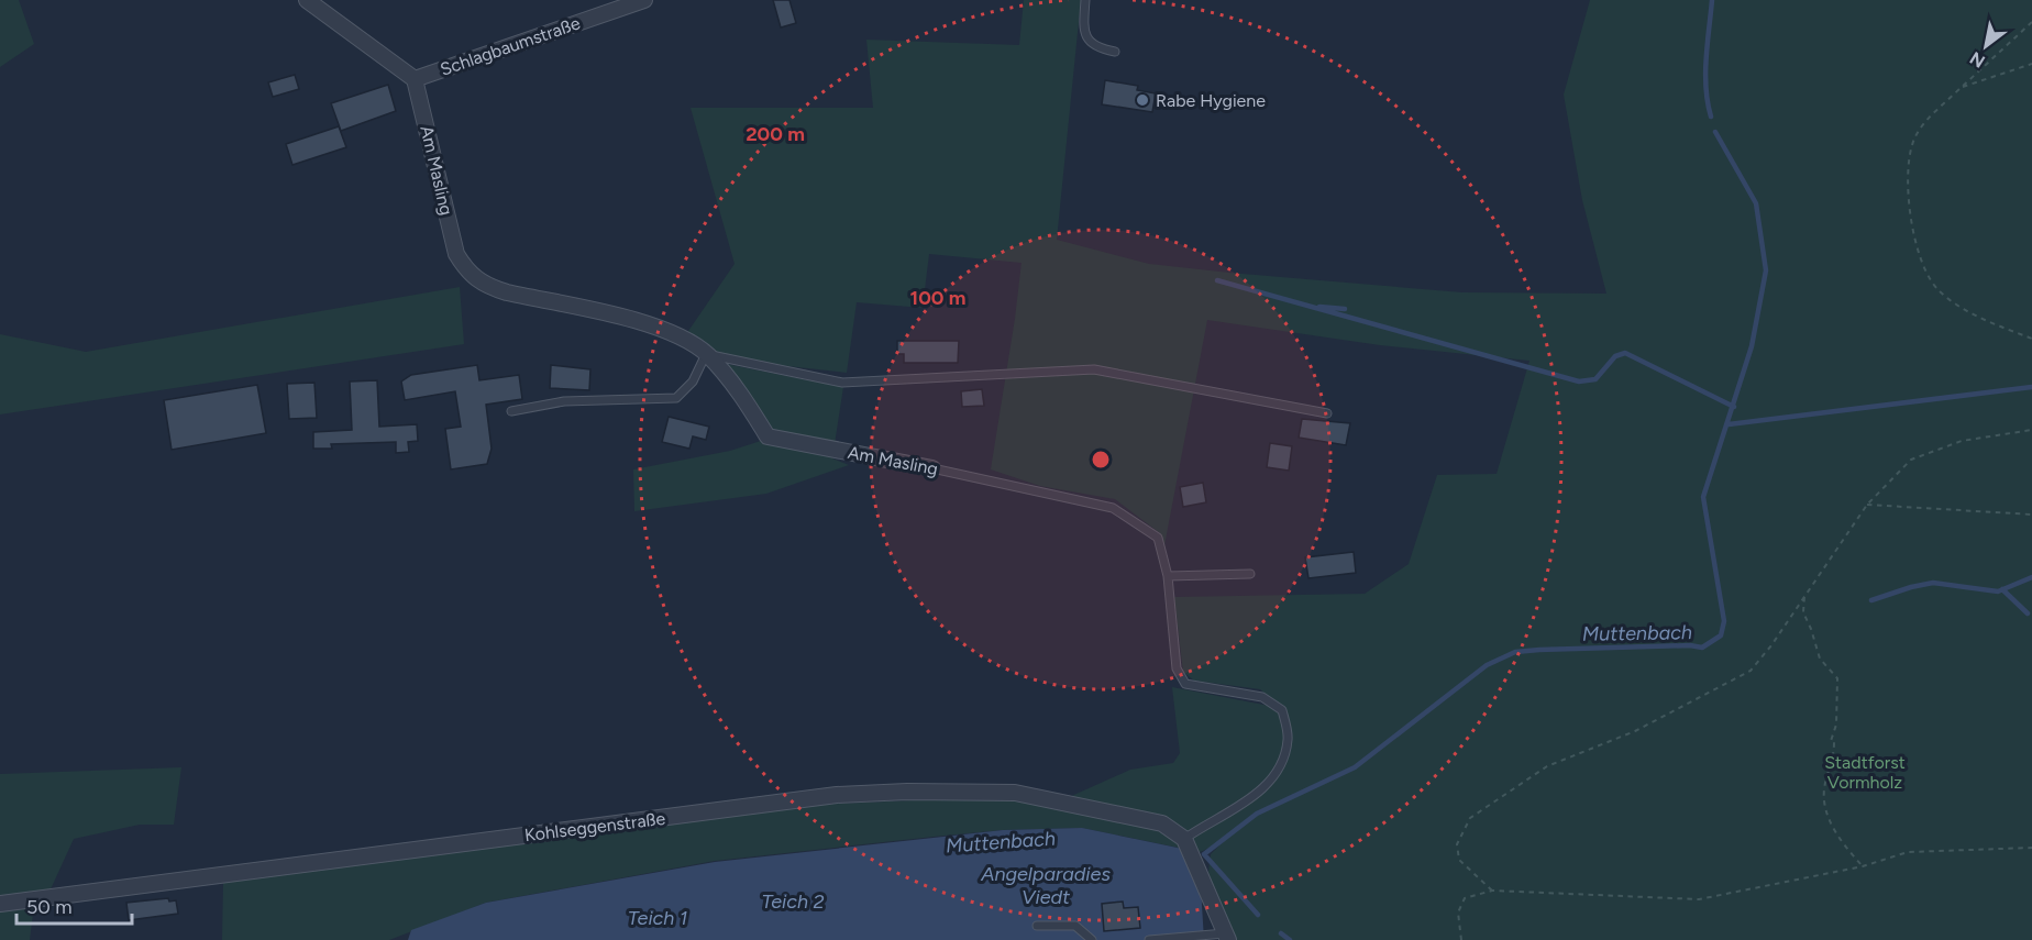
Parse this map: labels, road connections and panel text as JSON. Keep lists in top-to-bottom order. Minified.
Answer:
{"streets":{"street":["Schlagbaumstraße","Am Masling","Kohlseggenstraße"]},"crossings":[["Schlagbaumstraße","Am Masling"],["Am Masling","Kohlseggenstraße"]],"water":["Muttenbach","Angelparadies Viedt","Teich 2","Teich 1"],"parks":["Stadtforst Vormholz"],"places":["Rabe Hygiene"],"scale_bar":"50 m","north":"bottom left","rings":["200 m","100 m"]}
